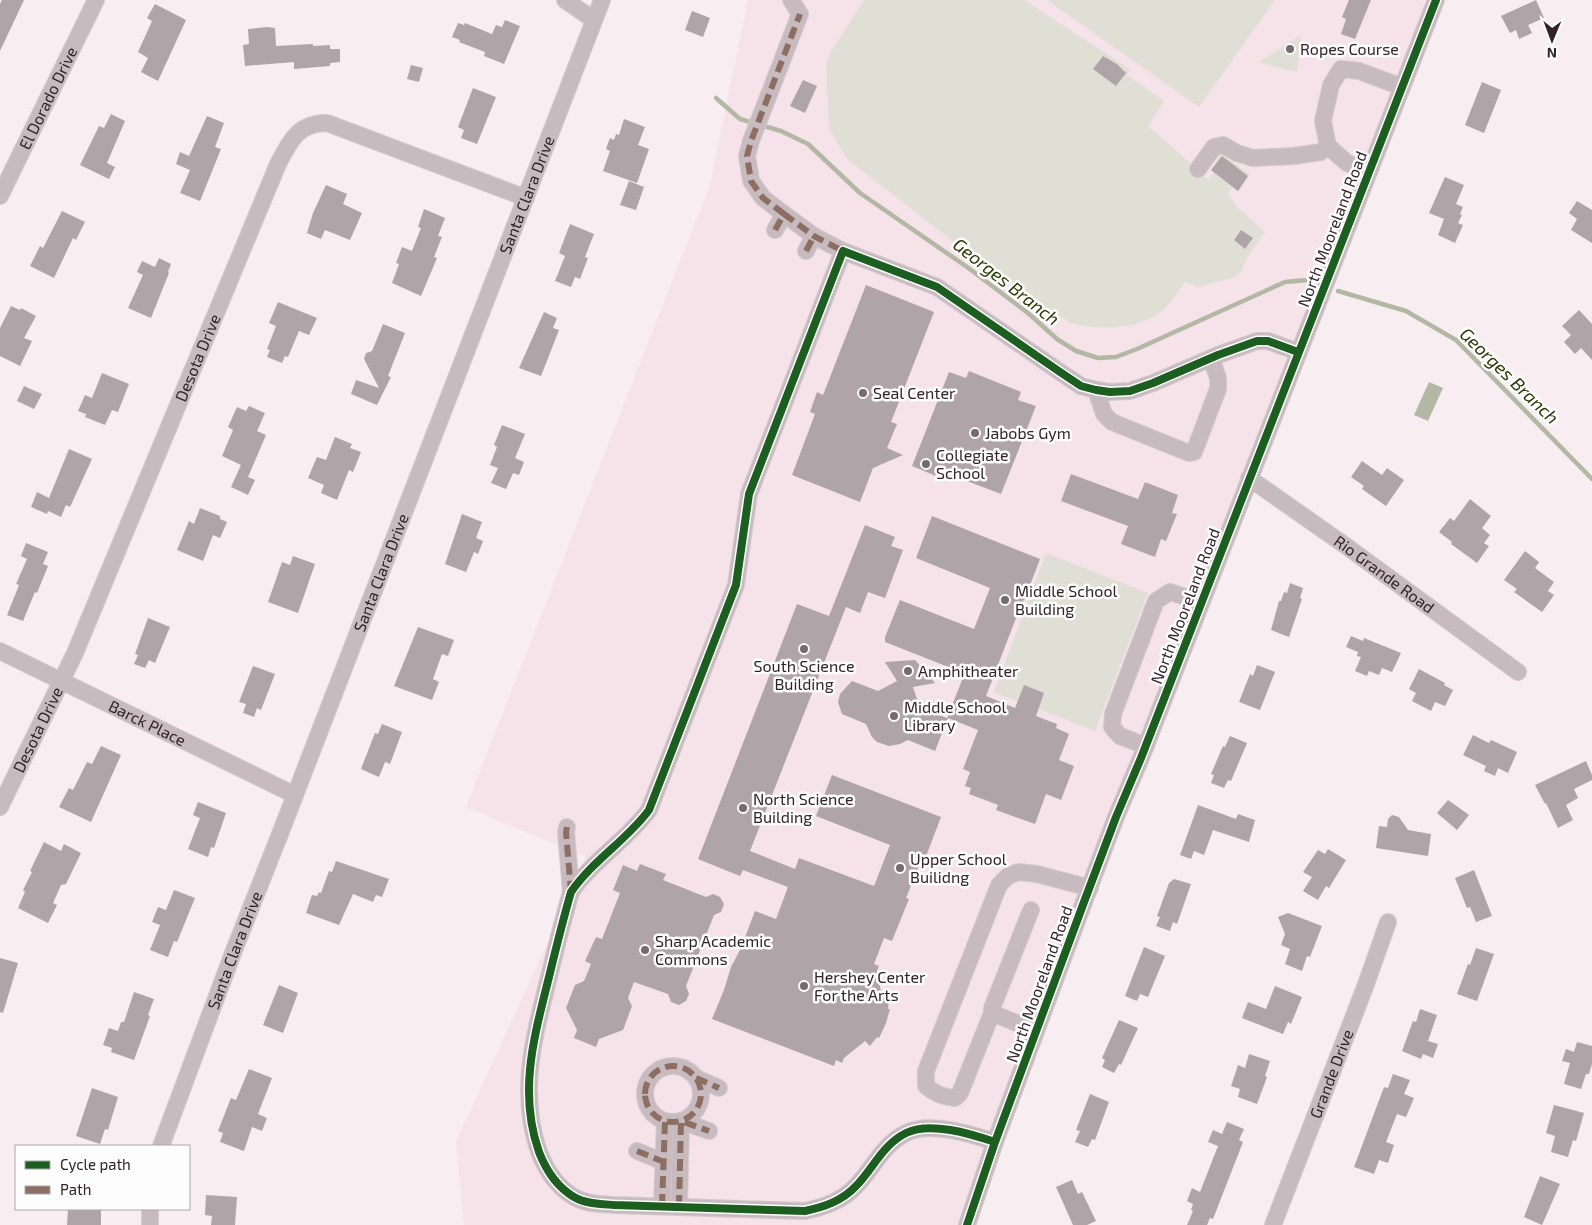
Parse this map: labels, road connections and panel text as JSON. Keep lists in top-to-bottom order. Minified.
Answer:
{"streets":{"street":["El Dorado Drive","Santa Clara Drive","North Mooreland Road","Desota Drive","Rio Grande Road","Barck Place","Grande Drive"]},"crossings":[["Santa Clara Drive","Desota Drive"],["Santa Clara Drive","Barck Place"],["North Mooreland Road","Rio Grande Road"],["Desota Drive","Barck Place"]],"water":["Georges Branch"],"places":["Ropes Course","Seal Center","Jabobs Gym","Collegiate School","Middle School Building","South Science Building","Amphitheater","Middle School Library","North Science Building","Upper School Builidng","Sharp Academic Commons","Hershey Center For the Arts"],"legend":["Cycle path","Path"],"north":"bottom"}
